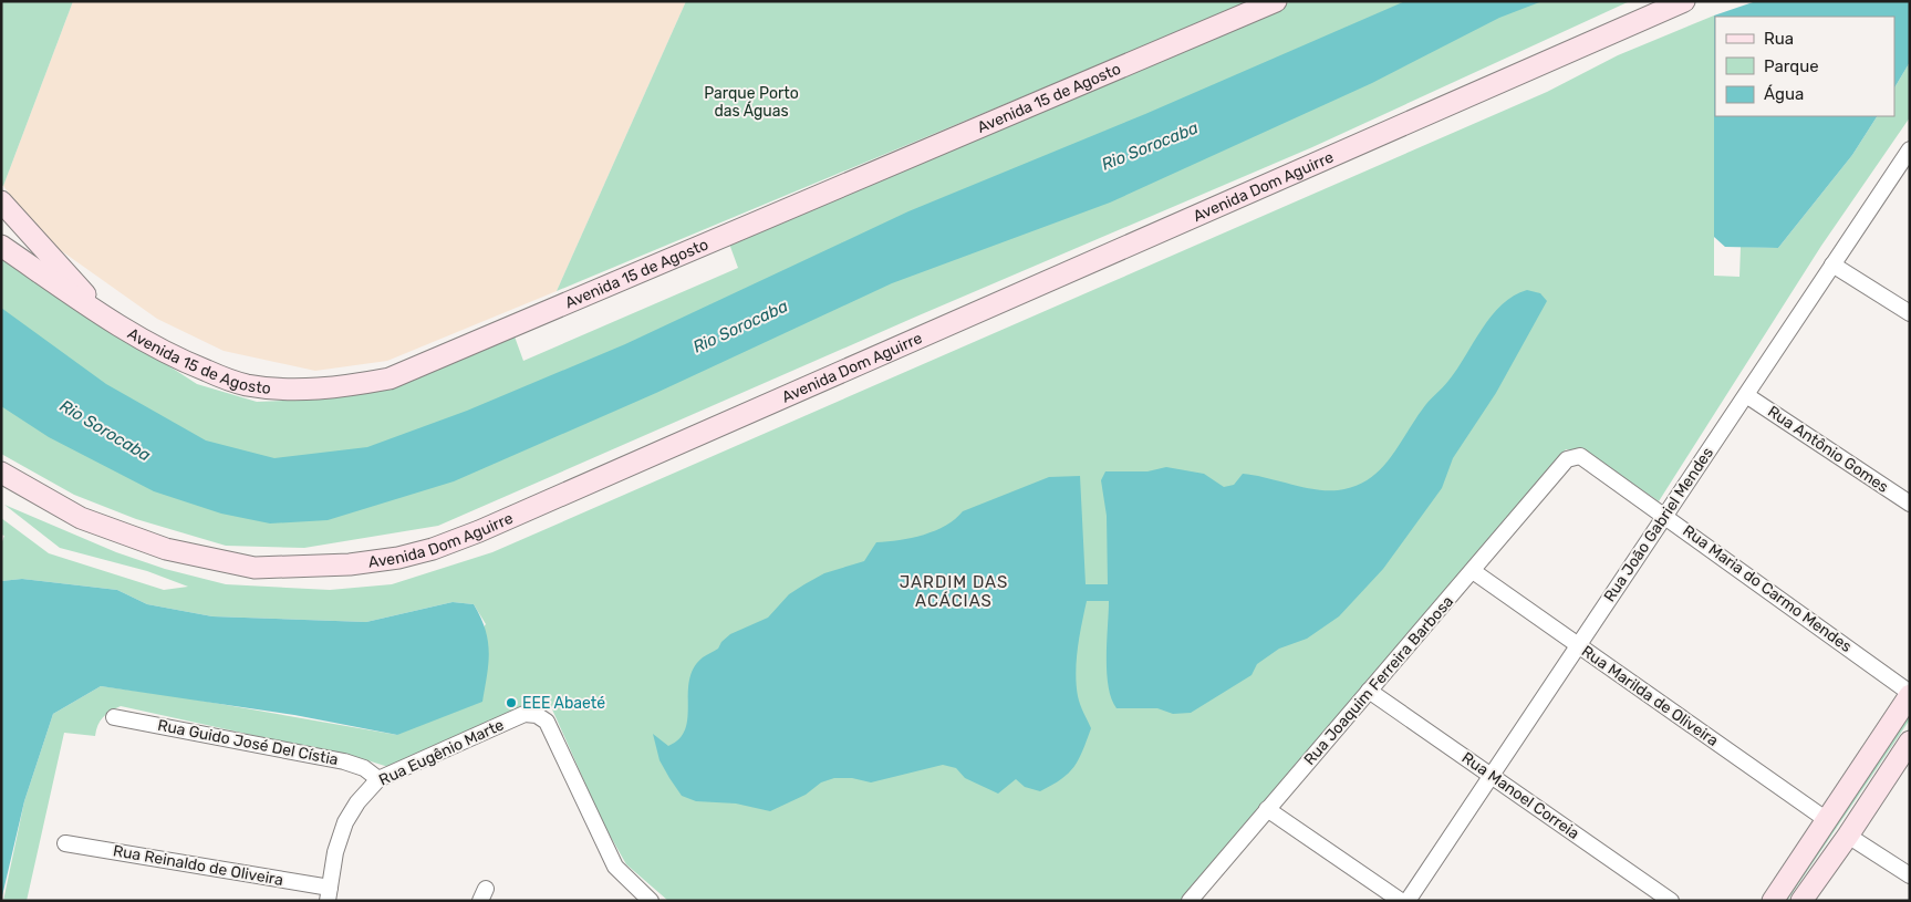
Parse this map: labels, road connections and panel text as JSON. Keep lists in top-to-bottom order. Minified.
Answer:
{"streets":{"main road":["Avenida 15 de Agosto","Avenida Dom Aguirre"],"street":["Rua Antônio Gomes","Rua João Gabriel Mendes","Rua Maria do Carmo Mendes","Rua Joaquim Ferreira Barbosa","Rua Marilda de Oliveira","Rua Guido José Del Cístia","Rua Eugênio Marte","Rua Manoel Correia","Rua Reinaldo de Oliveira"]},"crossings":[["Rua Antônio Gomes","Rua João Gabriel Mendes"],["Rua João Gabriel Mendes","Rua Maria do Carmo Mendes"],["Rua João Gabriel Mendes","Rua Marilda de Oliveira"],["Rua João Gabriel Mendes","Rua Manoel Correia"],["Rua Maria do Carmo Mendes","Rua Joaquim Ferreira Barbosa"],["Rua Joaquim Ferreira Barbosa","Rua Marilda de Oliveira"],["Rua Joaquim Ferreira Barbosa","Rua Manoel Correia"],["Rua Guido José Del Cístia","Rua Eugênio Marte"],["Rua Eugênio Marte","Rua Reinaldo de Oliveira"]],"districts":["JARDIM DAS ACÁCIAS"],"water":["Rio Sorocaba"],"parks":["Parque Porto das Águas"],"places":["EEE Abaeté"],"legend":["Rua","Parque","Água"]}
